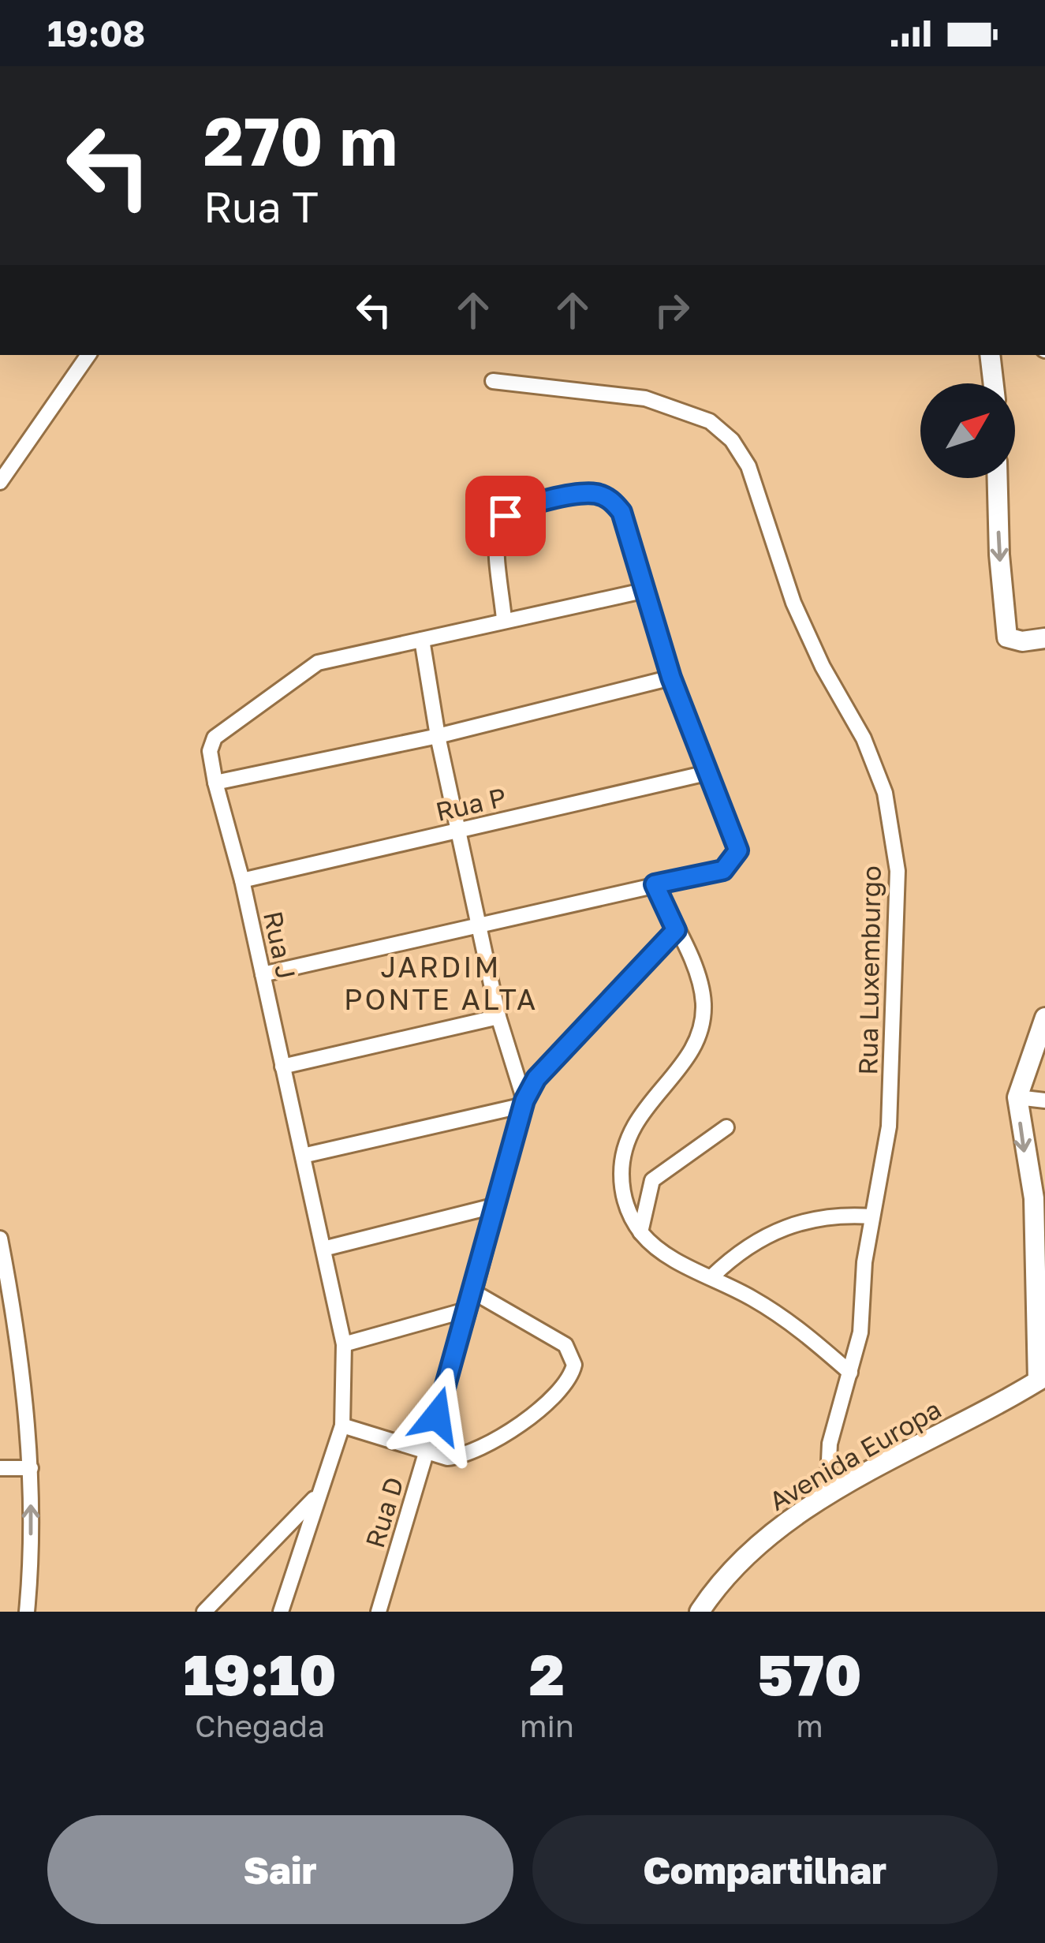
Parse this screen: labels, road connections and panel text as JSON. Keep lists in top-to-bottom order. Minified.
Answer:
{"streets":{"street":["Rua P","Rua J","Rua Luxemburgo","Avenida Europa","Rua D"]},"crossings":[["Rua P","Rua J"],["Rua Luxemburgo","Avenida Europa"]],"districts":["JARDIM PONTE ALTA"],"north":"top right","page":{"status":"19:08","turn":["270 m","Rua T"],"eta":["19:10","Chegada","2","min","570","m"],"buttons":["Sair","Compartilhar"]}}
